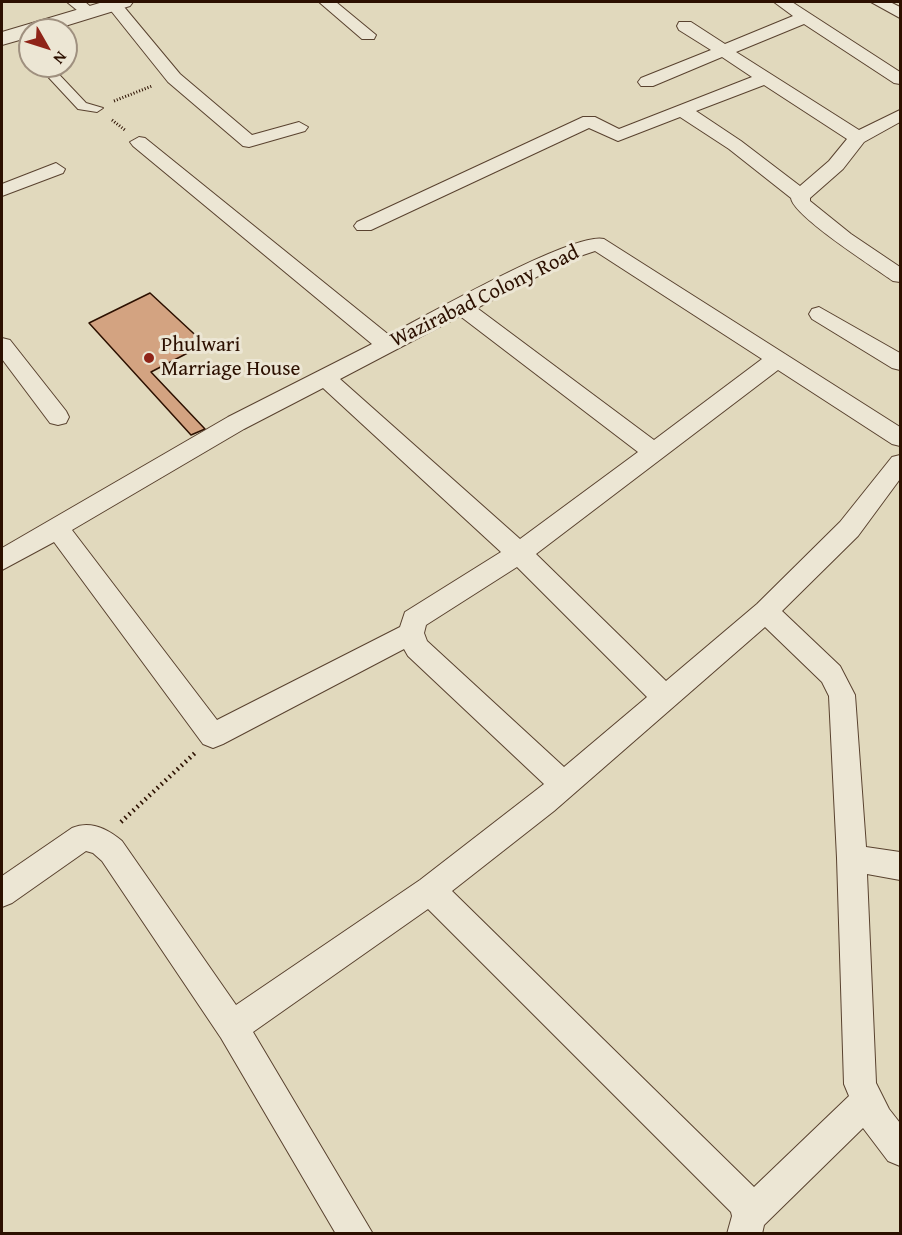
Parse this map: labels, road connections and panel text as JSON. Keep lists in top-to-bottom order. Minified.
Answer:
{"streets":{"street":["Wazirabad Colony Road"]},"places":["Phulwari Marriage House"],"north":"bottom right"}
